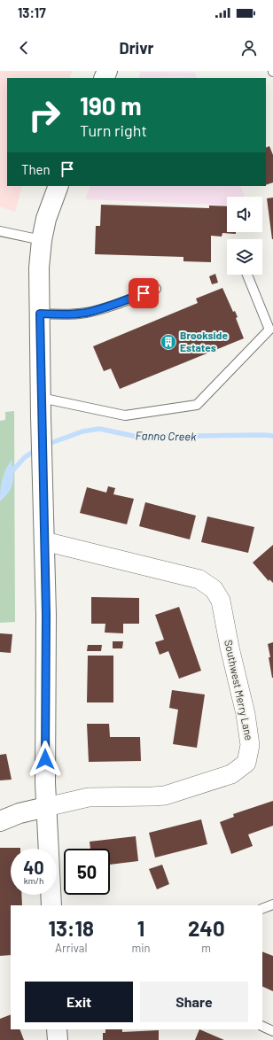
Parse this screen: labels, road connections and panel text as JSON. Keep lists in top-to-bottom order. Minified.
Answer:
{"streets":{"street":["Southwest Merry Lane"]},"water":["Fanno Creek"],"places":{"building":["Brookside Estates"]},"page":{"status":"13:17","header":"Drivr","turn":["190 m","Turn right"],"then":"Then","speed":"40 km/h","limit":"50","eta":["13:18","Arrival","1","min","240","m"],"buttons":["Exit","Share"]}}
